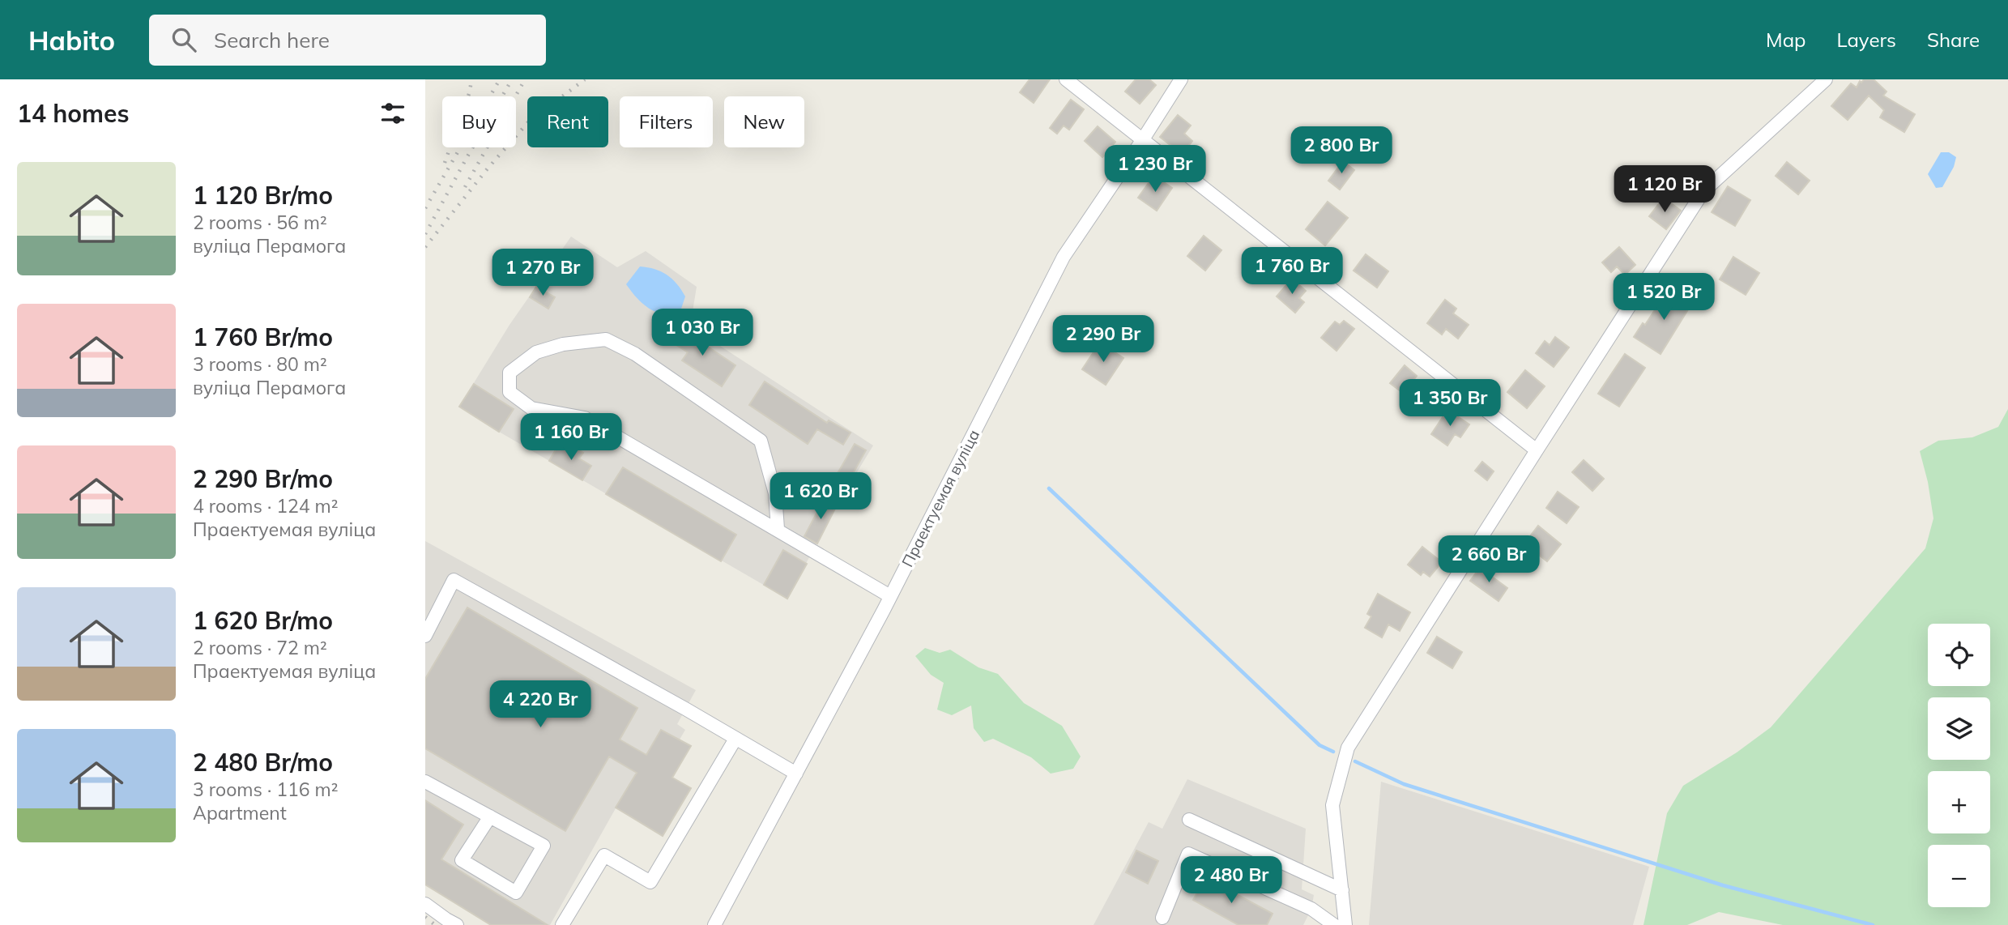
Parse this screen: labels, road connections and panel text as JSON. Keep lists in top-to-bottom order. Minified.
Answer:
{"streets":{"street":["Праектуемая вуліца"]},"page":{"header":"Habito","search":"Search here","nav":["Map","Layers","Share"],"heading":"14 homes","chip":["Buy","Rent","Filters","New"],"price":["2 800 Br","1 230 Br","1 120 Br","1 760 Br","1 270 Br","1 520 Br","1 030 Br","2 290 Br","1 350 Br","1 160 Br","1 620 Br","2 660 Br","4 220 Br","2 480 Br"],"list":[{"name":"1 120 Br/mo","note":"2 rooms · 56 m² · вуліца Перамога"},{"name":"1 760 Br/mo","note":"3 rooms · 80 m² · вуліца Перамога"},{"name":"2 290 Br/mo","note":"4 rooms · 124 m² · Праектуемая вуліца"},{"name":"1 620 Br/mo","note":"2 rooms · 72 m² · Праектуемая вуліца"},{"name":"2 480 Br/mo","note":"3 rooms · 116 m² · Apartment"}],"map_buttons":["+","−"]}}
